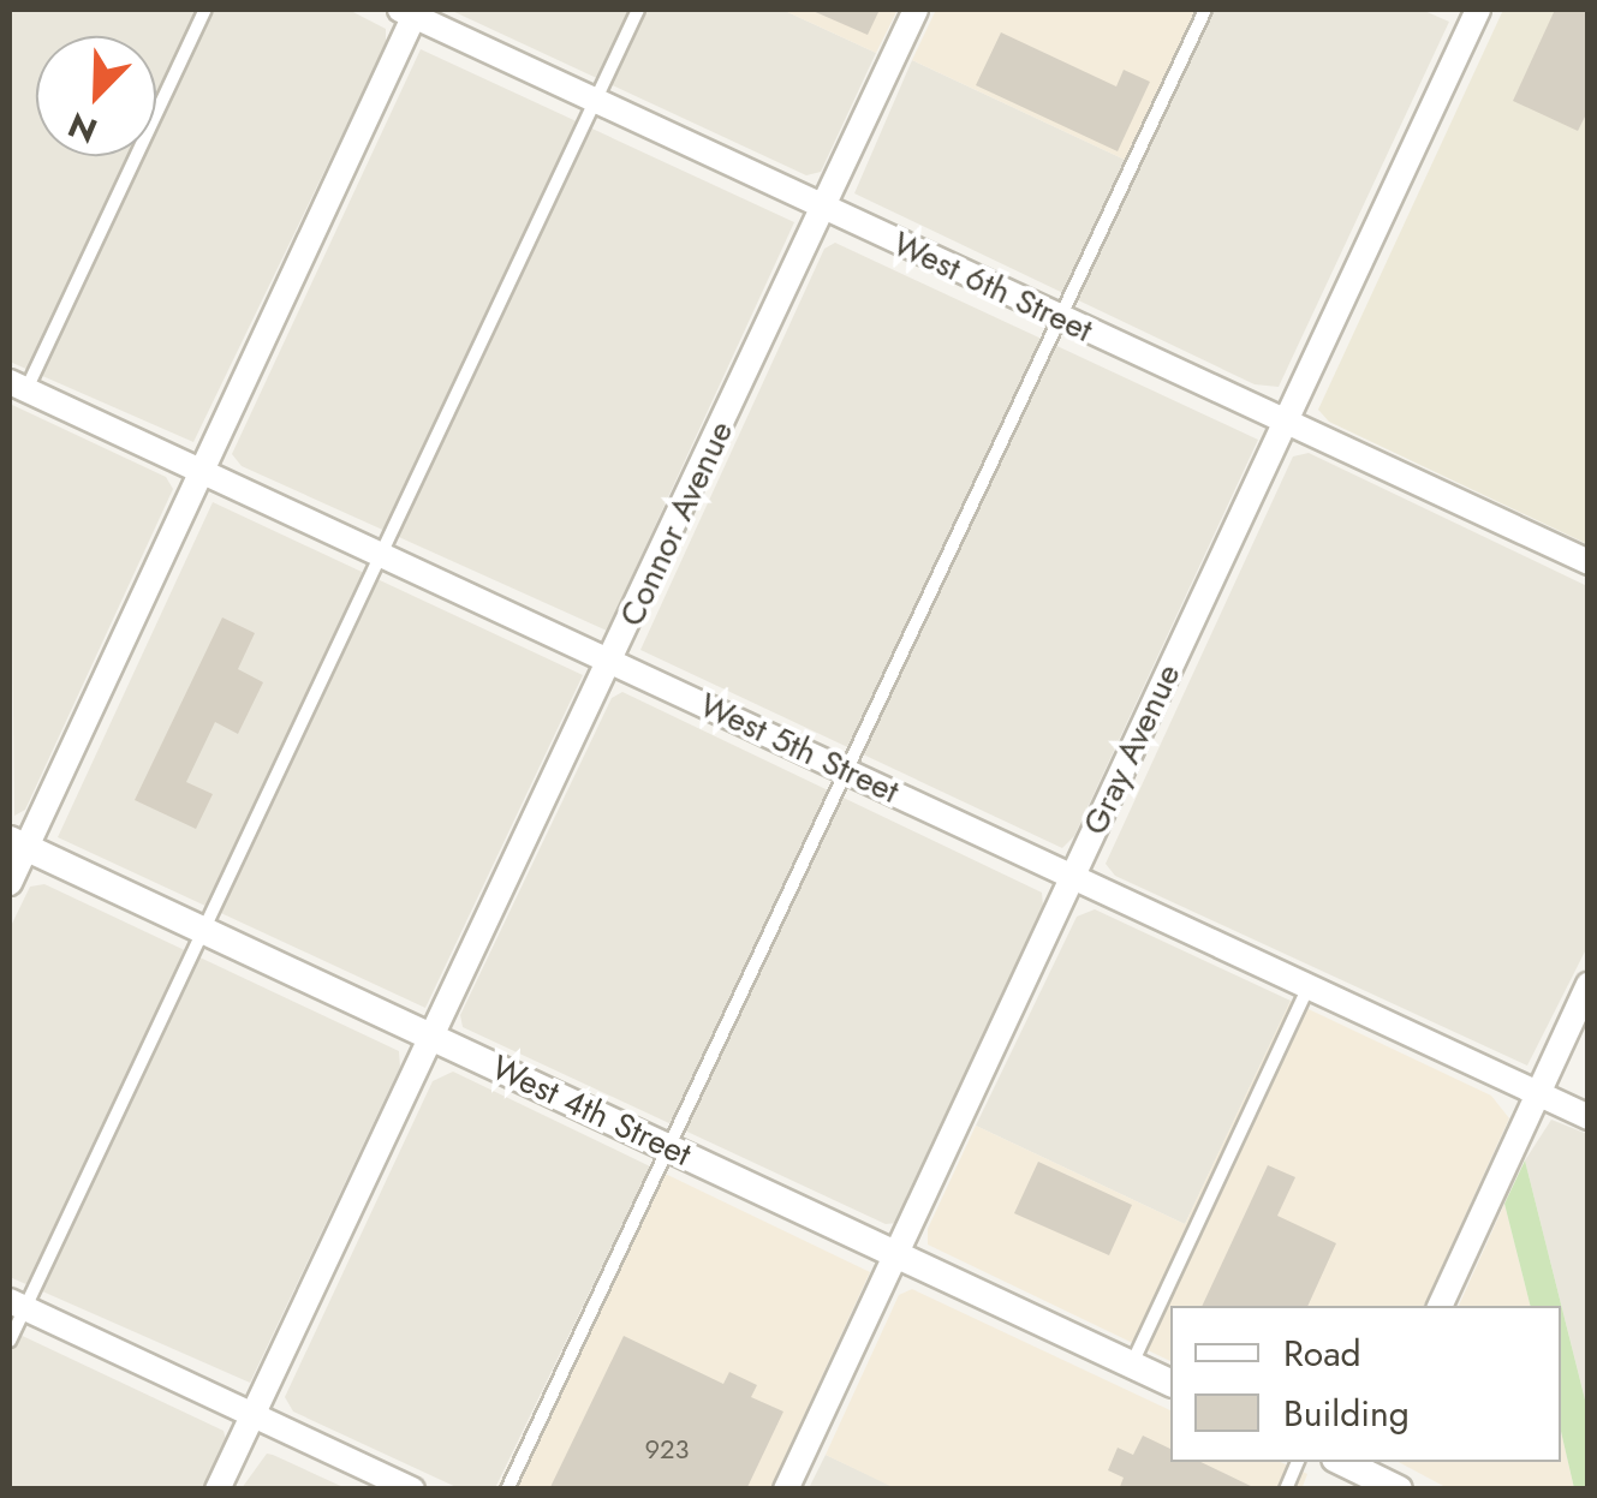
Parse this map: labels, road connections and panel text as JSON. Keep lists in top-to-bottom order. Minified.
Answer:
{"streets":{"street":["West 6th Street","Connor Avenue","West 5th Street","Gray Avenue","West 4th Street"]},"crossings":[["West 6th Street","Connor Avenue"],["West 6th Street","Gray Avenue"],["Connor Avenue","West 5th Street"],["Connor Avenue","West 4th Street"],["West 5th Street","Gray Avenue"],["Gray Avenue","West 4th Street"]],"house_numbers":["923"],"legend":["Road","Building"],"north":"bottom left"}
